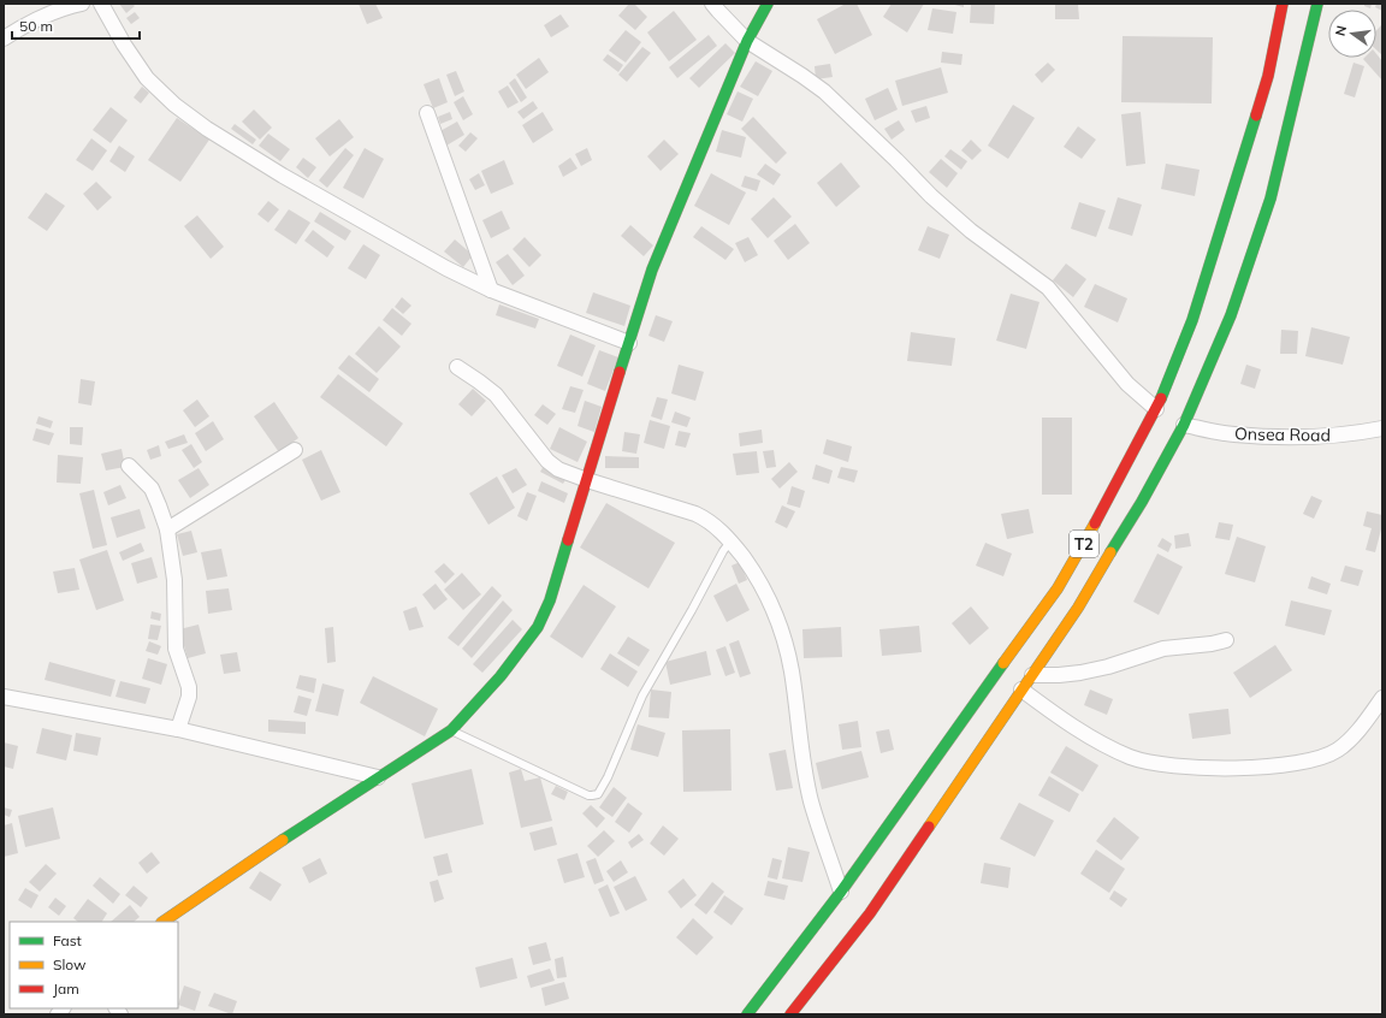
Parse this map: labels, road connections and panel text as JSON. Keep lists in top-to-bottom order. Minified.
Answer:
{"streets":{"main road":["T2"],"street":["Onsea Road"]},"crossings":[["Onsea Road","T2"]],"legend":["Fast","Slow","Jam"],"scale_bar":"50 m","north":"left"}
